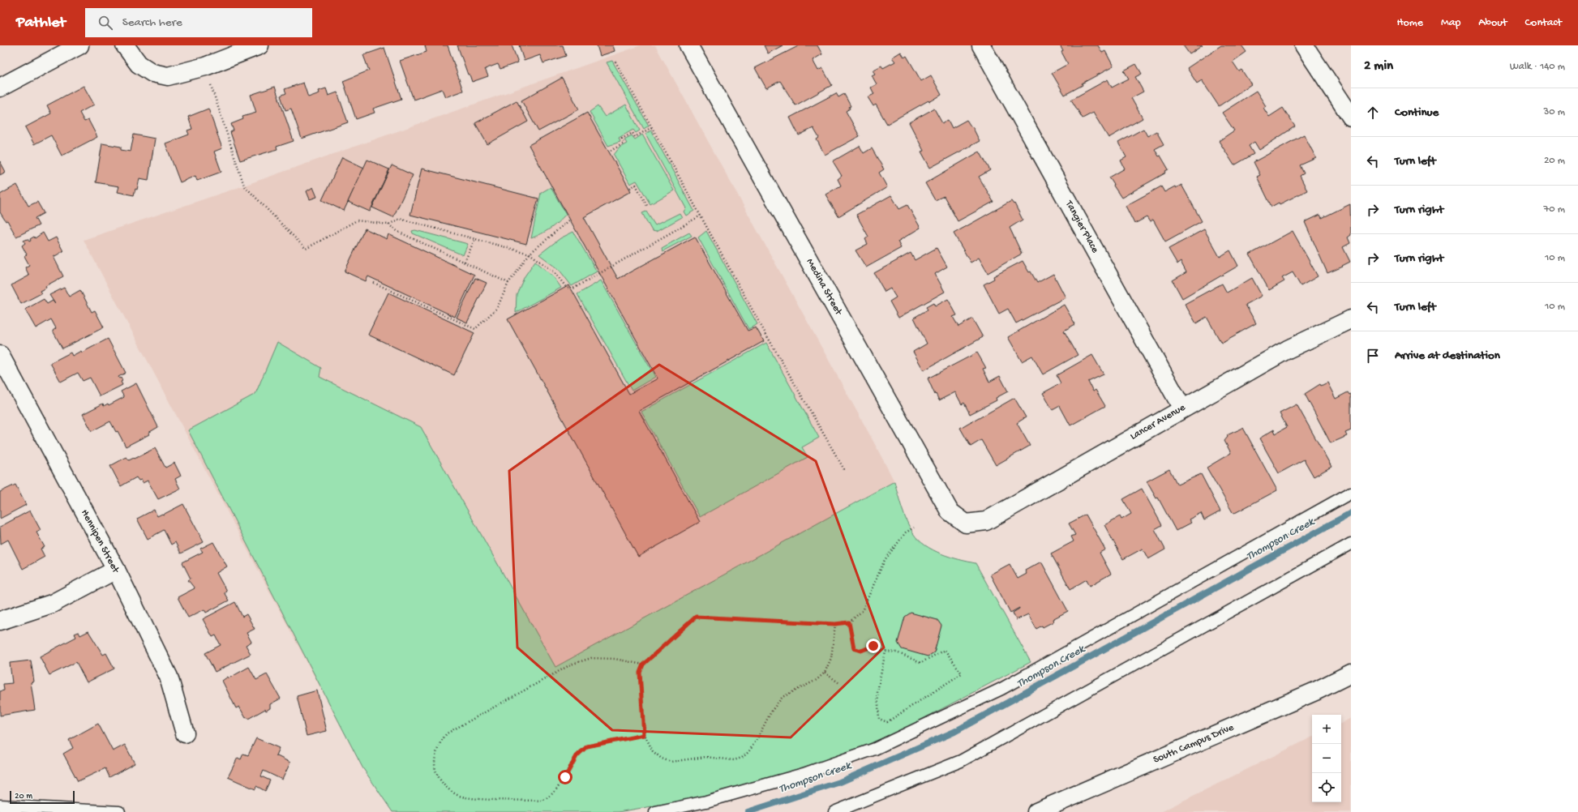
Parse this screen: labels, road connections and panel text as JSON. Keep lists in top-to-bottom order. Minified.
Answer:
{"streets":{"street":["Tangier Place","Medina Street","Lancer Avenue","Hennipen Street","South Campus Drive"]},"crossings":[["Tangier Place","Lancer Avenue"],["Medina Street","Lancer Avenue"]],"water":["Thompson Creek"],"scale_bar":"20 m","page":{"header":"Pathlet","search":"Search here","nav":["Home","Map","About","Contact"],"heading":["2 min","Walk · 140 m"],"list":[["Continue","30 m"],["Turn left","20 m"],["Turn right","70 m"],["Turn right","10 m"],["Turn left","10 m"],"Arrive at destination"],"map_buttons":["+","−"],"scale":"20 m"}}
